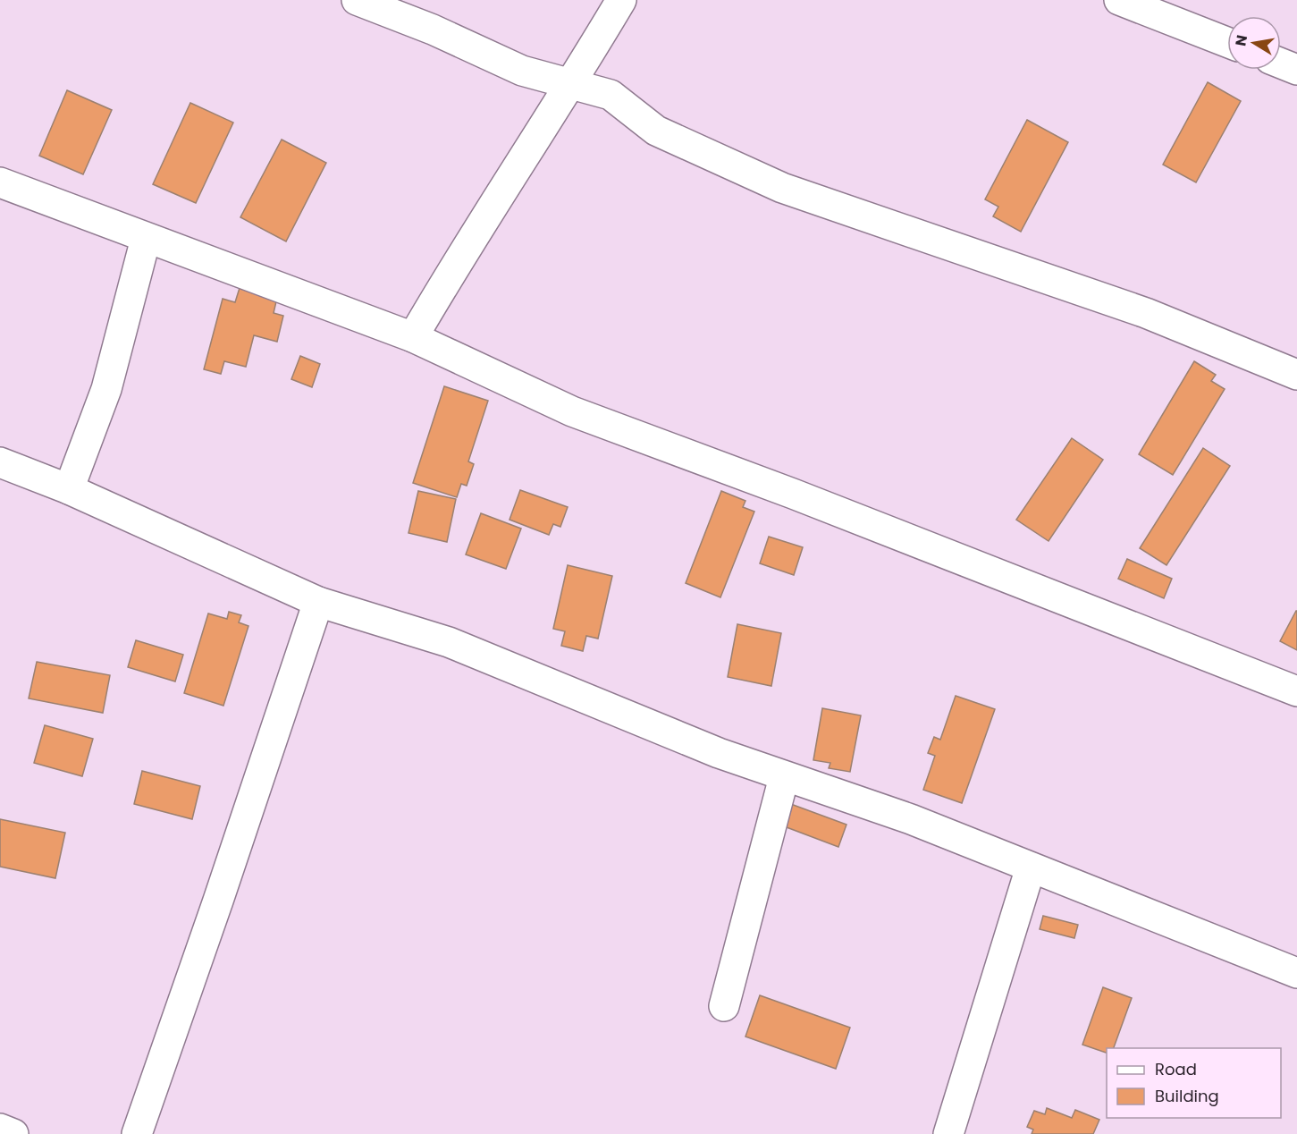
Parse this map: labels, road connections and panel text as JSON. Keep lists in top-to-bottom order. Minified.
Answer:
{"legend":["Road","Building"],"north":"left"}
